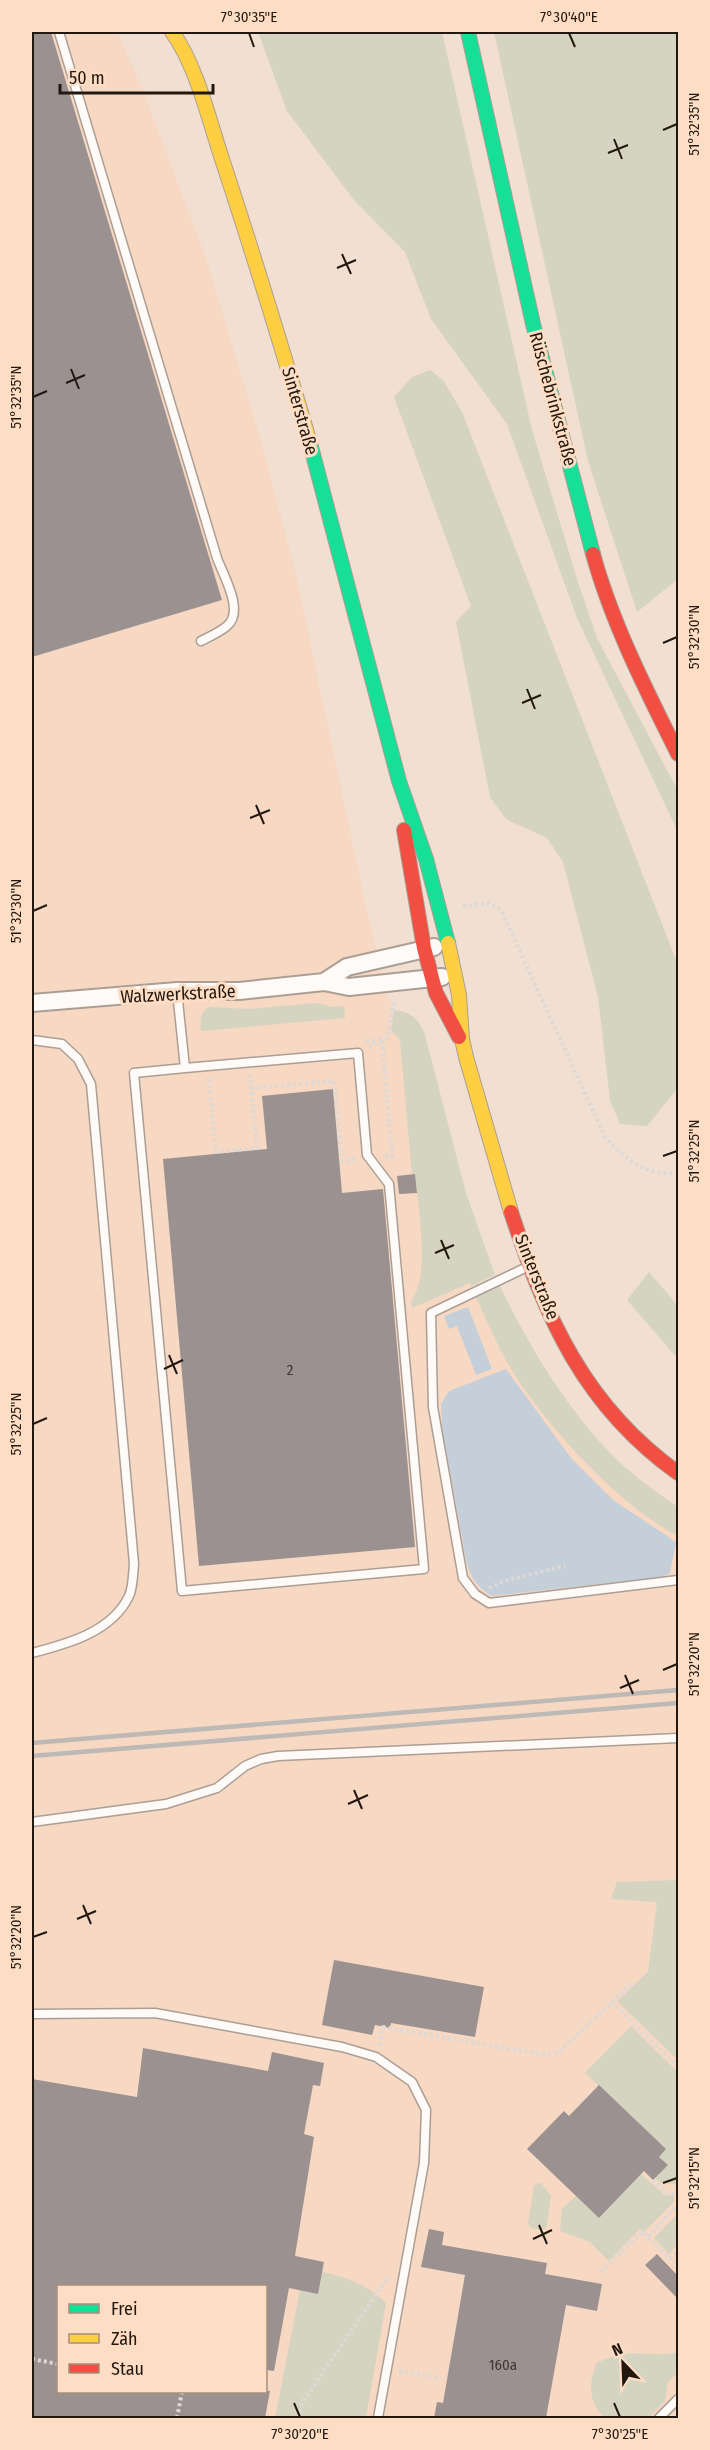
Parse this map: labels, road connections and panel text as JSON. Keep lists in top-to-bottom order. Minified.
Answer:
{"streets":{"street":["Rüschebrinkstraße","Sinterstraße","Walzwerkstraße"]},"crossings":[["Sinterstraße","Walzwerkstraße"]],"house_numbers":["2","160a"],"legend":["Frei","Zäh","Stau"],"scale_bar":"50 m","north":"top left","coordinates":["7°30'35\"E","7°30'40\"E","51°32'35\"N","51°32'30\"N","51°32'25\"N","51°32'20\"N","51°32'15\"N","7°30'20\"E","7°30'25\"E"]}
